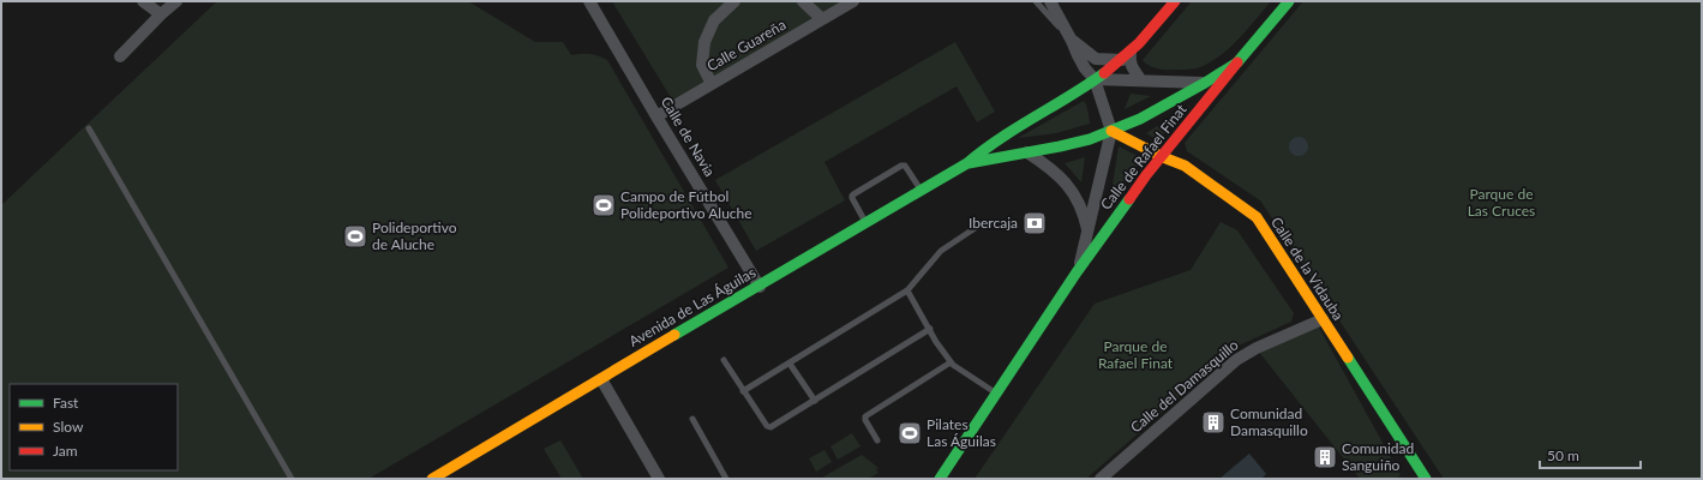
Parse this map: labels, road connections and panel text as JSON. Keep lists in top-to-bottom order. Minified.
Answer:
{"streets":{"street":["Calle Guareña","Calle de Navia","Calle de Rafael Finat","Calle de la Vidauba","Avenida de Las Águilas","Calle del Damasquillo"]},"crossings":[["Calle Guareña","Calle de Navia"],["Calle de Navia","Avenida de Las Águilas"],["Calle de Rafael Finat","Calle de la Vidauba"],["Calle de Rafael Finat","Avenida de Las Águilas"],["Calle de la Vidauba","Avenida de Las Águilas"],["Calle de la Vidauba","Calle del Damasquillo"]],"parks":["Parque de Las Cruces","Parque de Rafael Finat"],"places":{"sports":["Campo de Fútbol Polideportivo Aluche","Polideportivo de Aluche","Pilates Las Águilas"],"bank":["Ibercaja"],"building":["Comunidad Damasquillo","Comunidad Sanguiño"]},"legend":["Fast","Slow","Jam"],"scale_bar":"50 m"}
